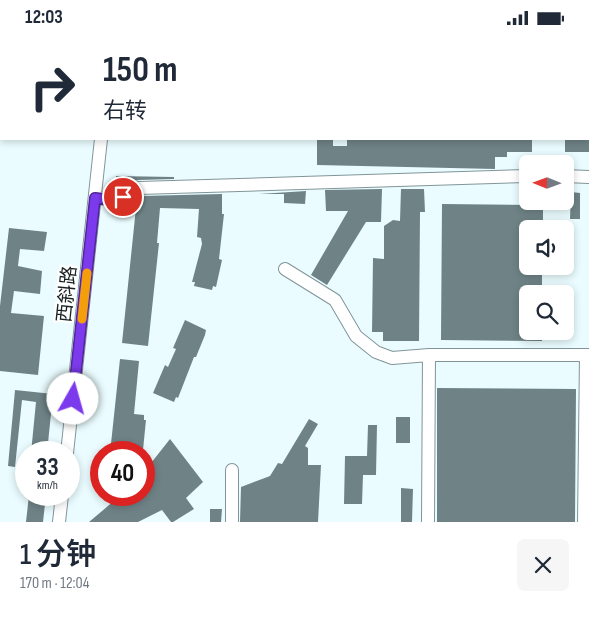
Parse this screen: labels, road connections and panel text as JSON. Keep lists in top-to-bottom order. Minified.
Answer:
{"streets":{"street":["西斜路"]},"north":"left","page":{"status":"12:03","turn":["150 m","右转"],"speed":"33 km/h","limit":"40","heading":["1 分钟","170 m · 12:04"]}}
